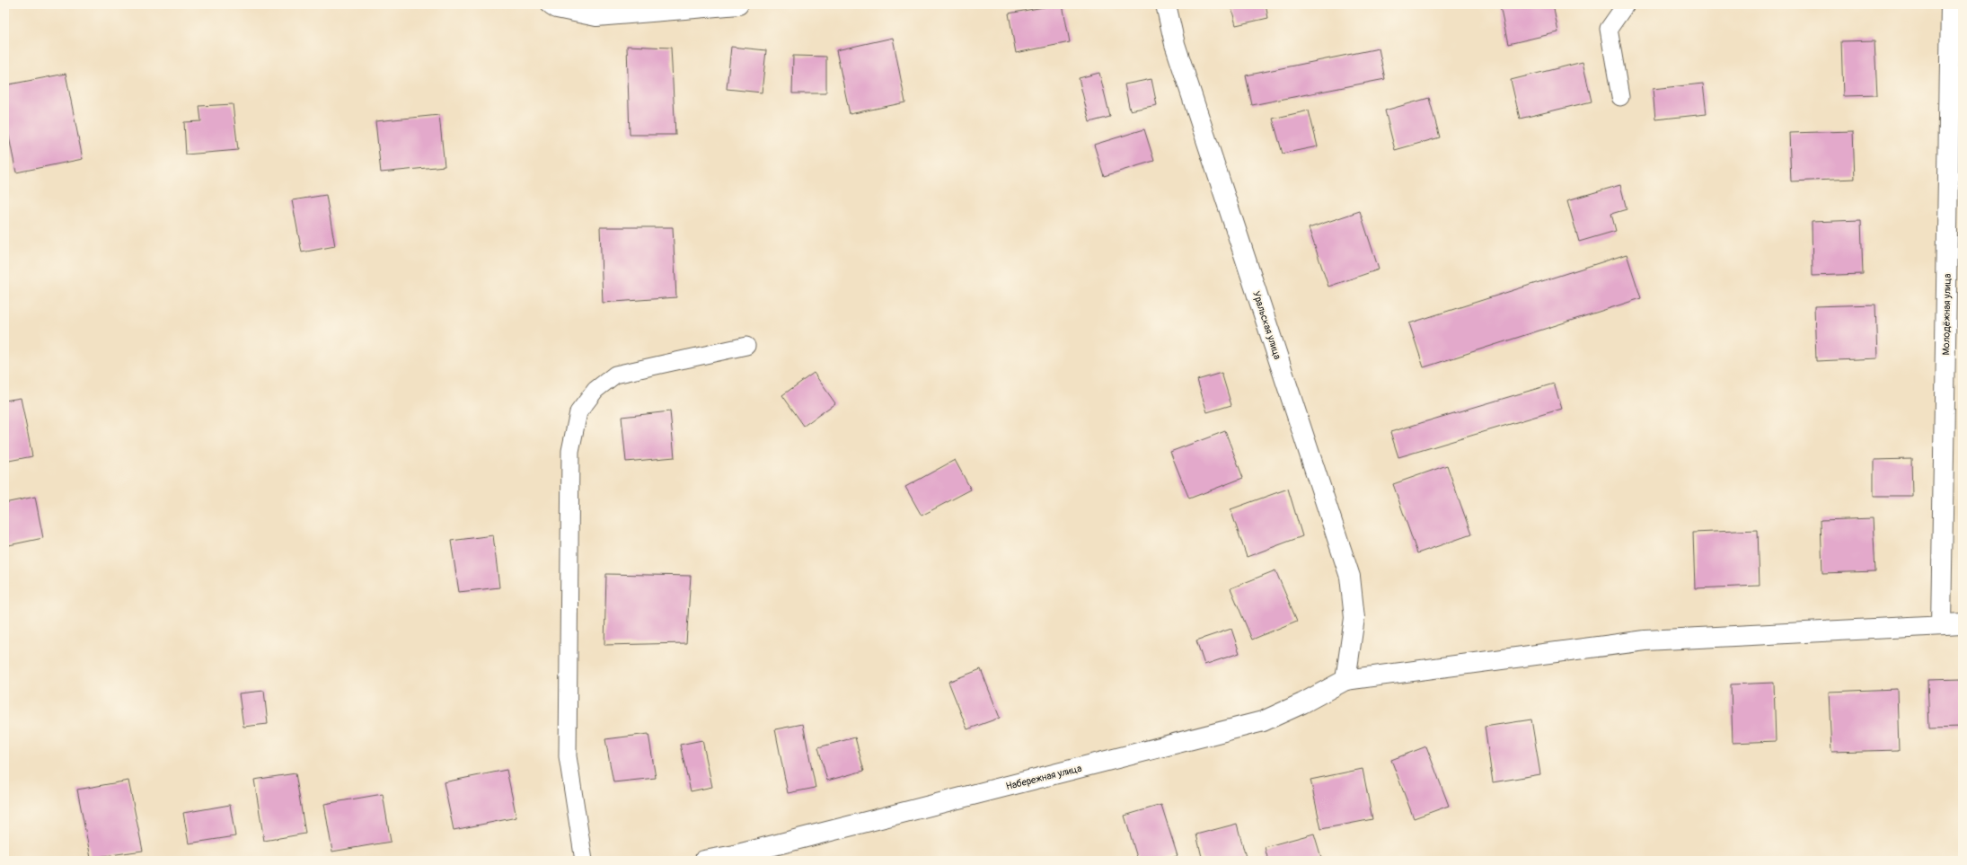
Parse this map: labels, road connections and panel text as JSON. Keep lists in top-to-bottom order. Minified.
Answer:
{"streets":{"street":["Молодёжная улица","Уральская улица","Набережная улица"]},"crossings":[["Уральская улица","Набережная улица"]]}
